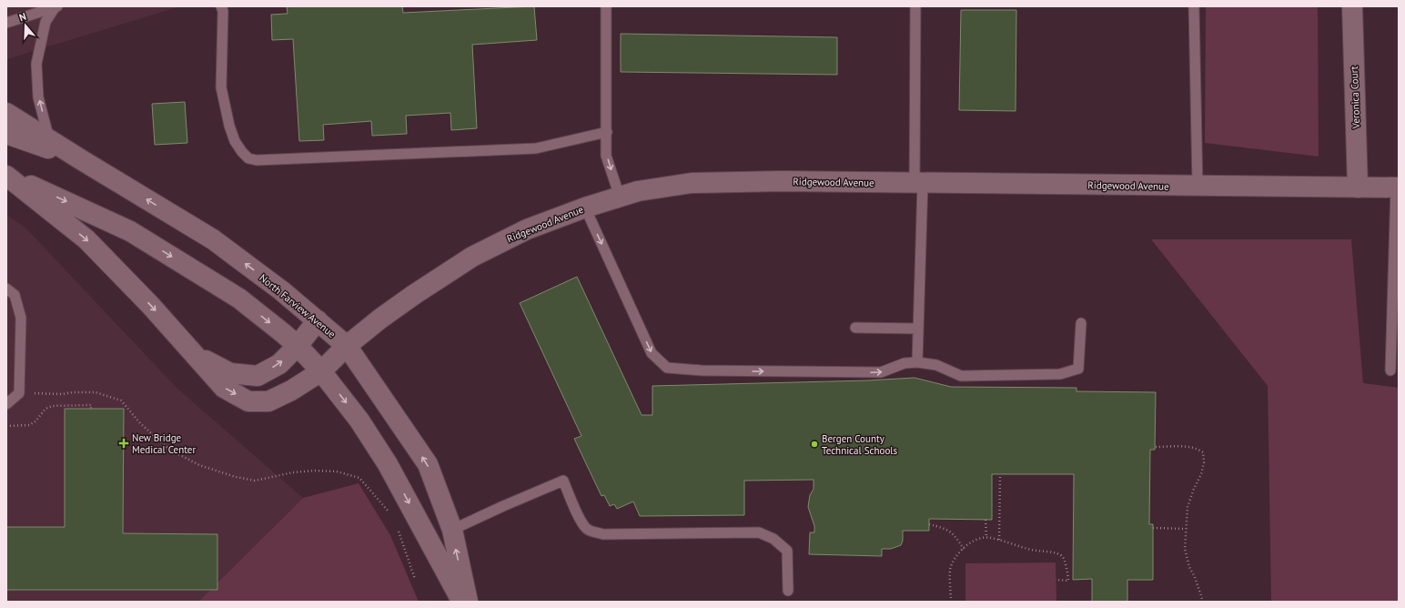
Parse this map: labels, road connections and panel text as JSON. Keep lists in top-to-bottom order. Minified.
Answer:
{"streets":{"street":["Veronica Court","Ridgewood Avenue","North Farview Avenue"]},"crossings":[["Veronica Court","Ridgewood Avenue"],["Ridgewood Avenue","North Farview Avenue"]],"places":{"health":["New Bridge Medical Center"],"other":["Bergen County Technical Schools"]},"north":"top"}
